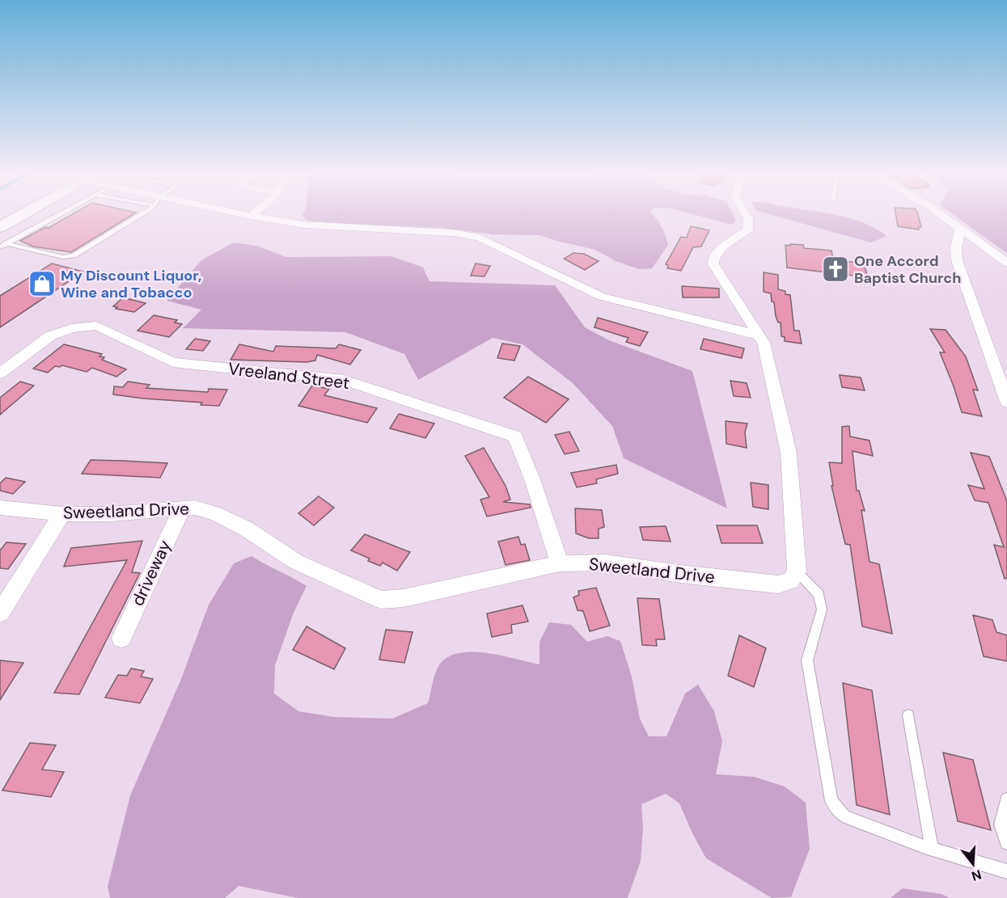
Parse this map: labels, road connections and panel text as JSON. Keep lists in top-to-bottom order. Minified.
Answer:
{"streets":{"street":["Vreeland Street","Sweetland Drive","driveway"]},"crossings":[["Vreeland Street","Sweetland Drive"],["Sweetland Drive","driveway"]],"places":{"church":["One Accord Baptist Church"],"shop":["My Discount Liquor, Wine and Tobacco"]},"north":"bottom"}
